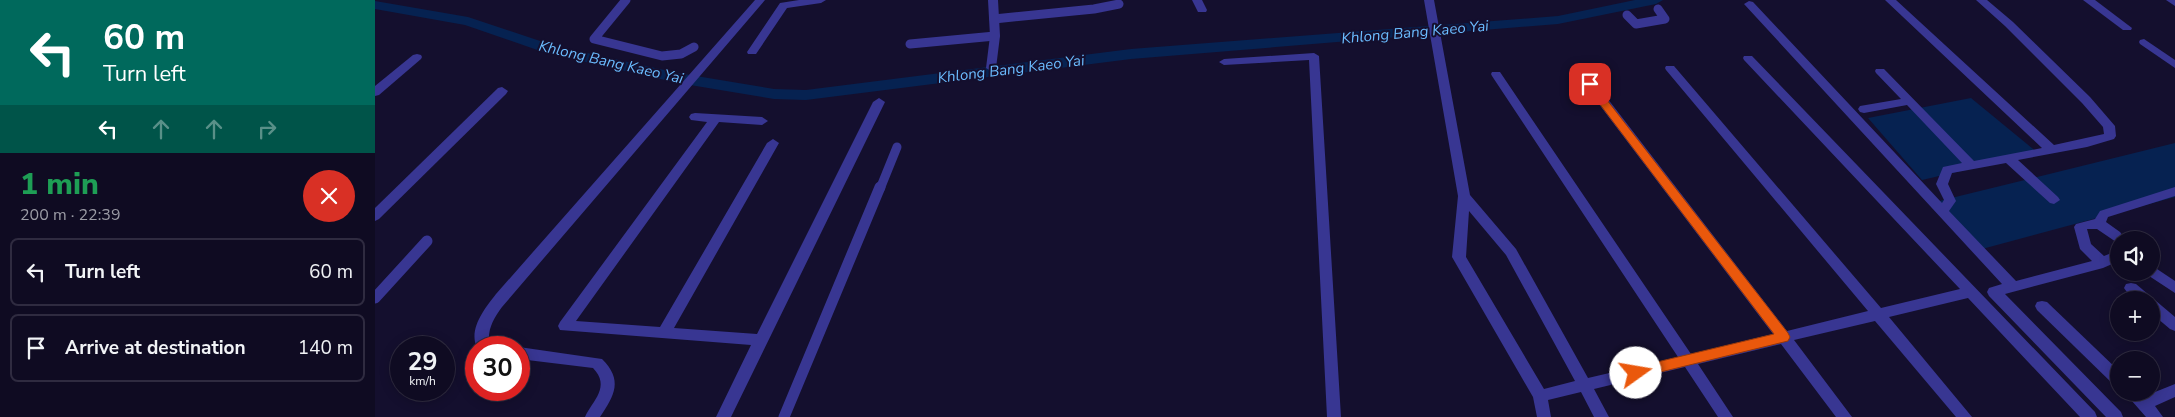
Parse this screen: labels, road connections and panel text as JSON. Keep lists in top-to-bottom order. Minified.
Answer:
{"water":["Khlong Bang Kaeo Yai"],"page":{"turn":["60 m","Turn left"],"heading":["1 min","200 m · 22:39"],"map_buttons":["+","−"],"list":[{"name":"Turn left","value":"60 m"},{"name":"Arrive at destination","value":"140 m"}],"speed":"29 km/h","limit":"30"}}
